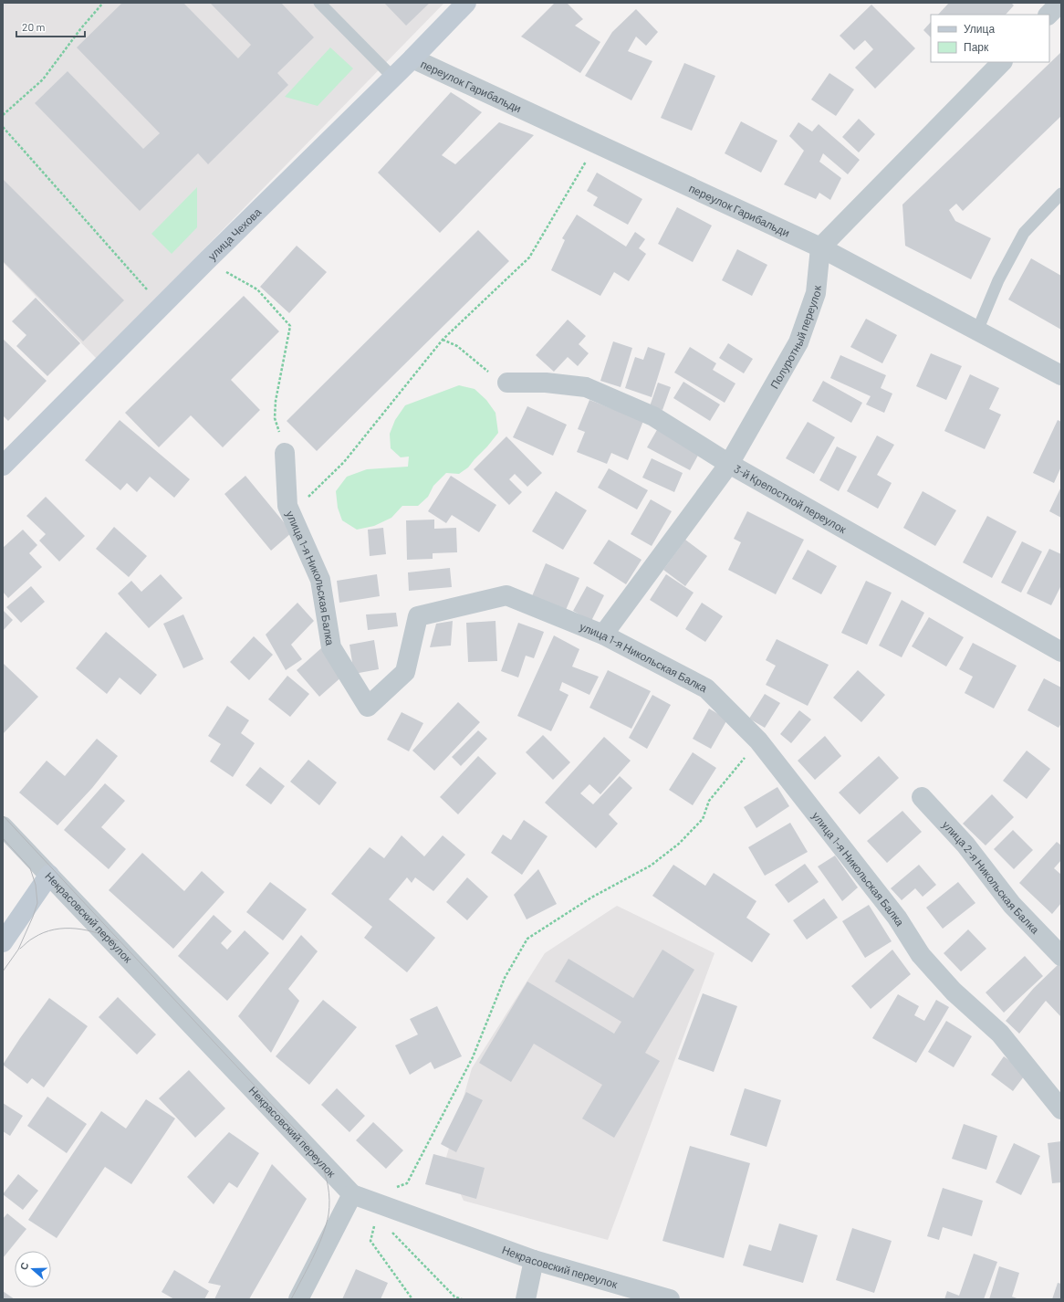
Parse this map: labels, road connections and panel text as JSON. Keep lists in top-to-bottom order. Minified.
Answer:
{"streets":{"main road":["улица Чехова"],"street":["переулок Гарибальди","Полуротный переулок","3-й Крепостной переулок","улица 1-я Никольская Балка","улица 2-я Никольская Балка","Некрасовский переулок"]},"crossings":[["переулок Гарибальди","улица Чехова"],["переулок Гарибальди","Полуротный переулок"],["Полуротный переулок","3-й Крепостной переулок"],["Полуротный переулок","улица 1-я Никольская Балка"]],"legend":["Улица","Парк"],"scale_bar":"20 m","north":"left"}
